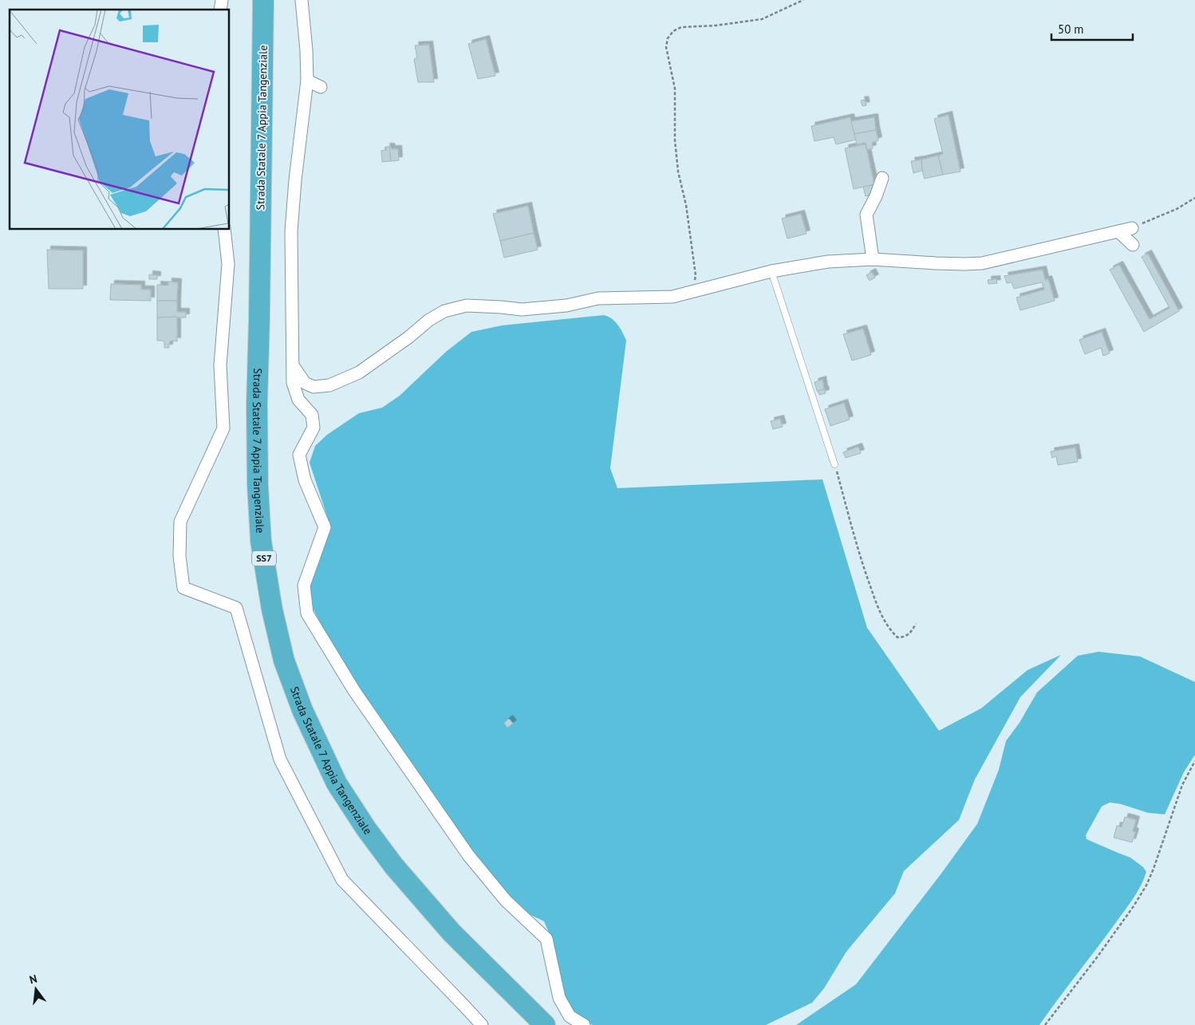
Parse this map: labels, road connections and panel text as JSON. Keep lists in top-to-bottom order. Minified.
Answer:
{"streets":{"highway":["Strada Statale 7 Appia Tangenziale","SS7"]},"scale_bar":"50 m","north":"top"}
